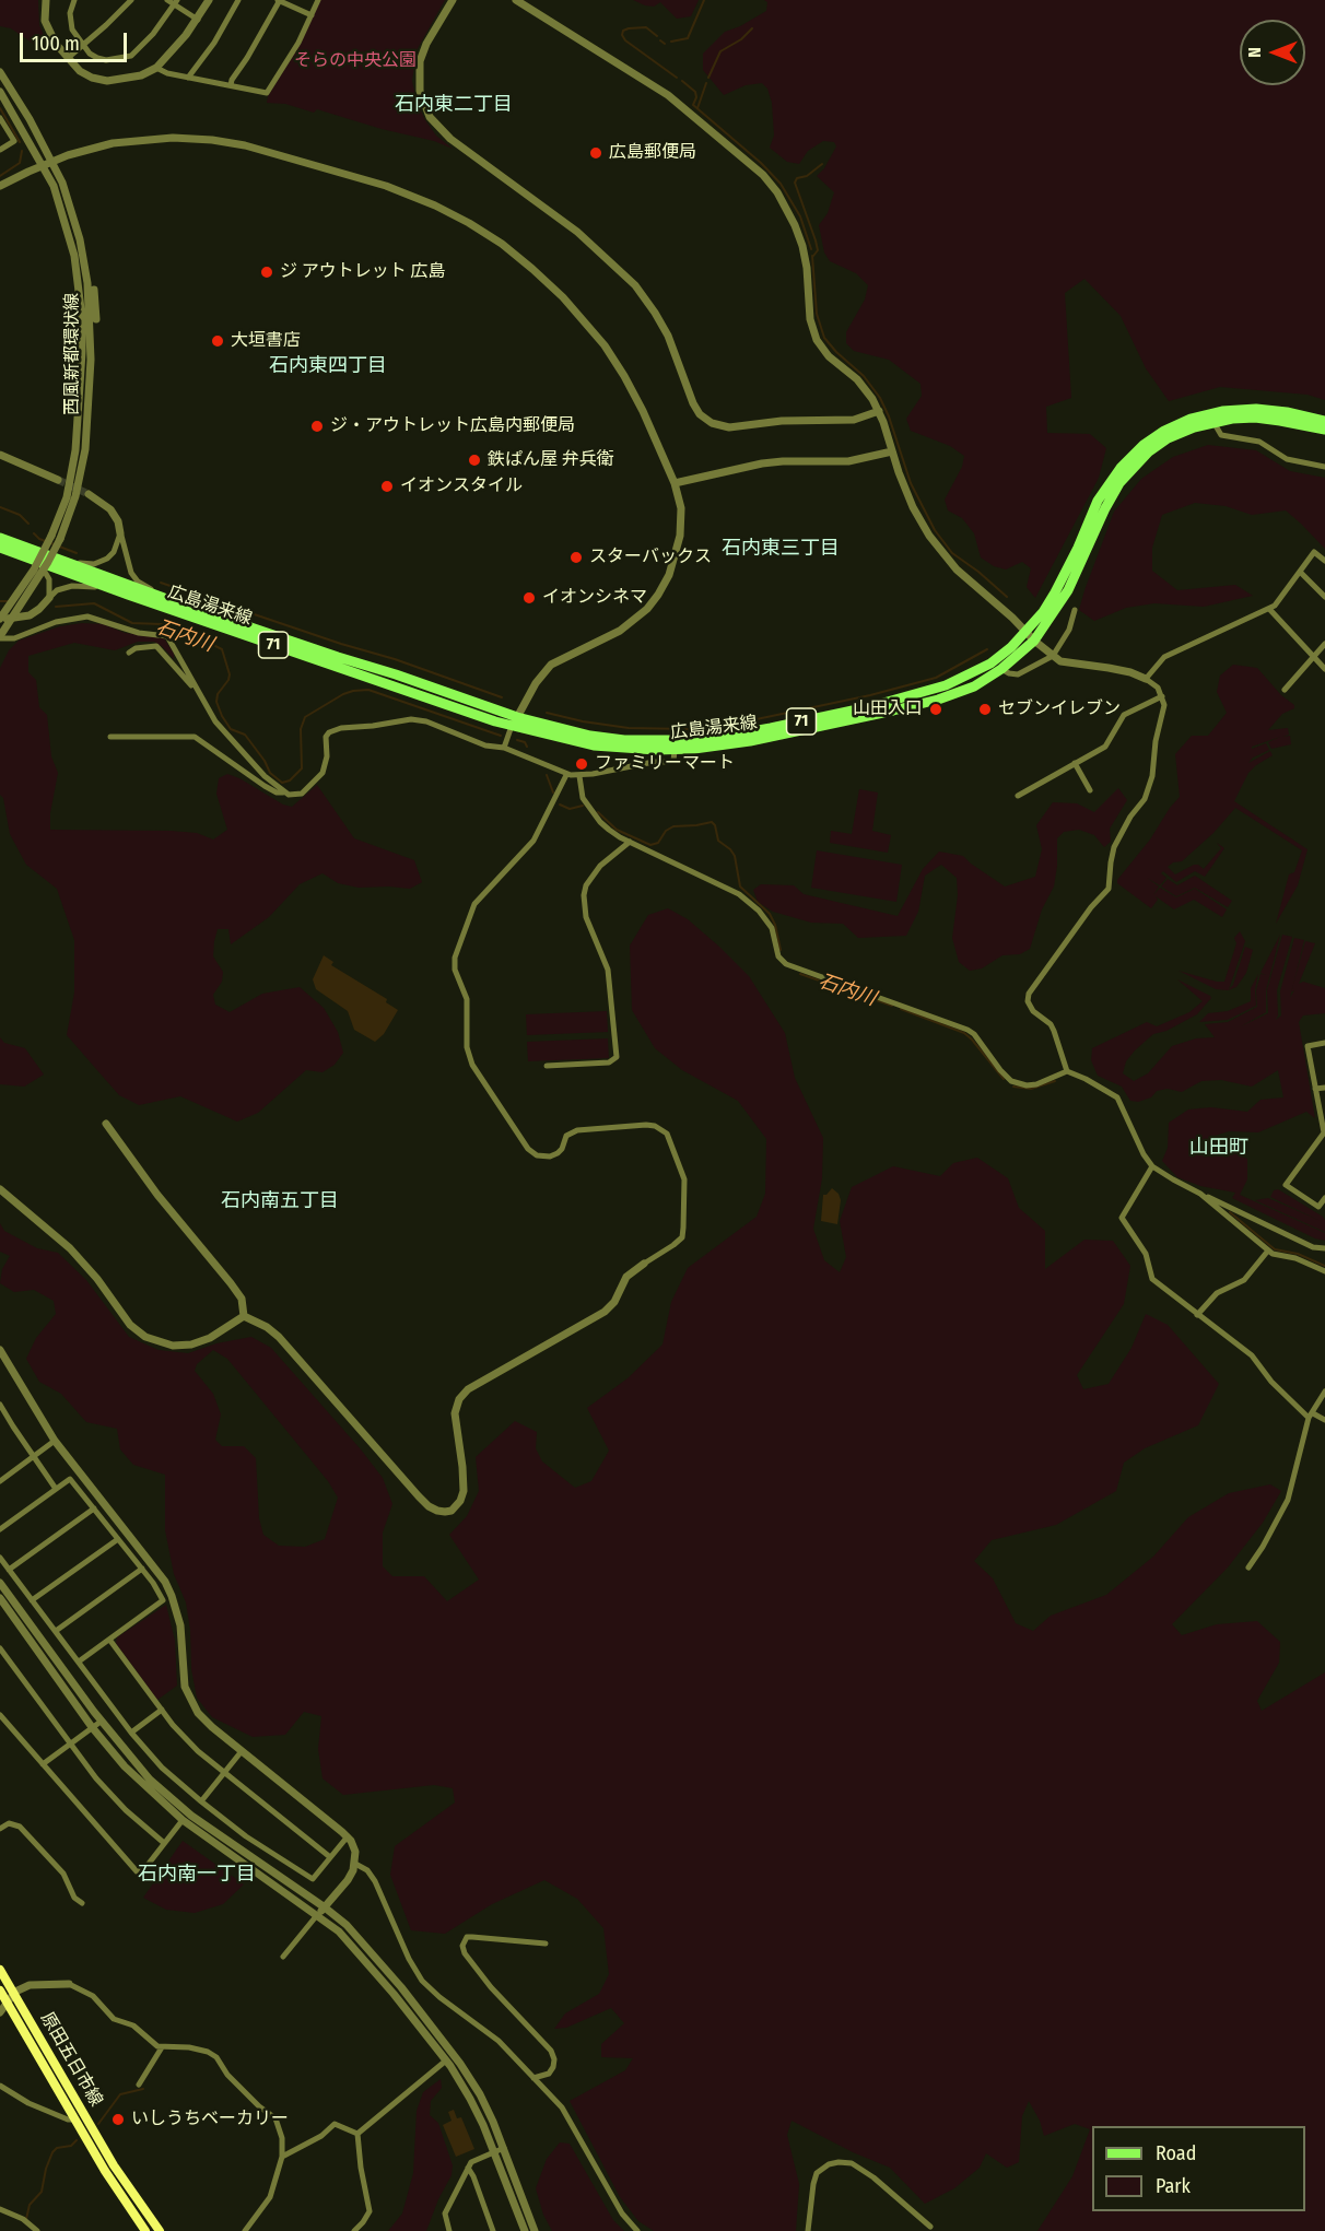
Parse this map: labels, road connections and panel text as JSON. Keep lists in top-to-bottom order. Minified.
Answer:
{"streets":{"main road":["広島湯来線","71","原田五日市線"],"street":["西風新都環状線"]},"districts":["石内東二丁目","石内東四丁目","石内東三丁目","山田町","石内南五丁目","石内南一丁目"],"water":["石内川"],"parks":["そらの中央公園"],"places":["広島郵便局","ジ アウトレット 広島","大垣書店","ジ・アウトレット広島内郵便局","鉄ぱん屋 弁兵衛","イオンスタイル","スターバックス","イオンシネマ","山田入口","セブンイレブン","ファミリーマート","いしうちベーカリー"],"legend":["Road","Park"],"scale_bar":"100 m","north":"left"}
